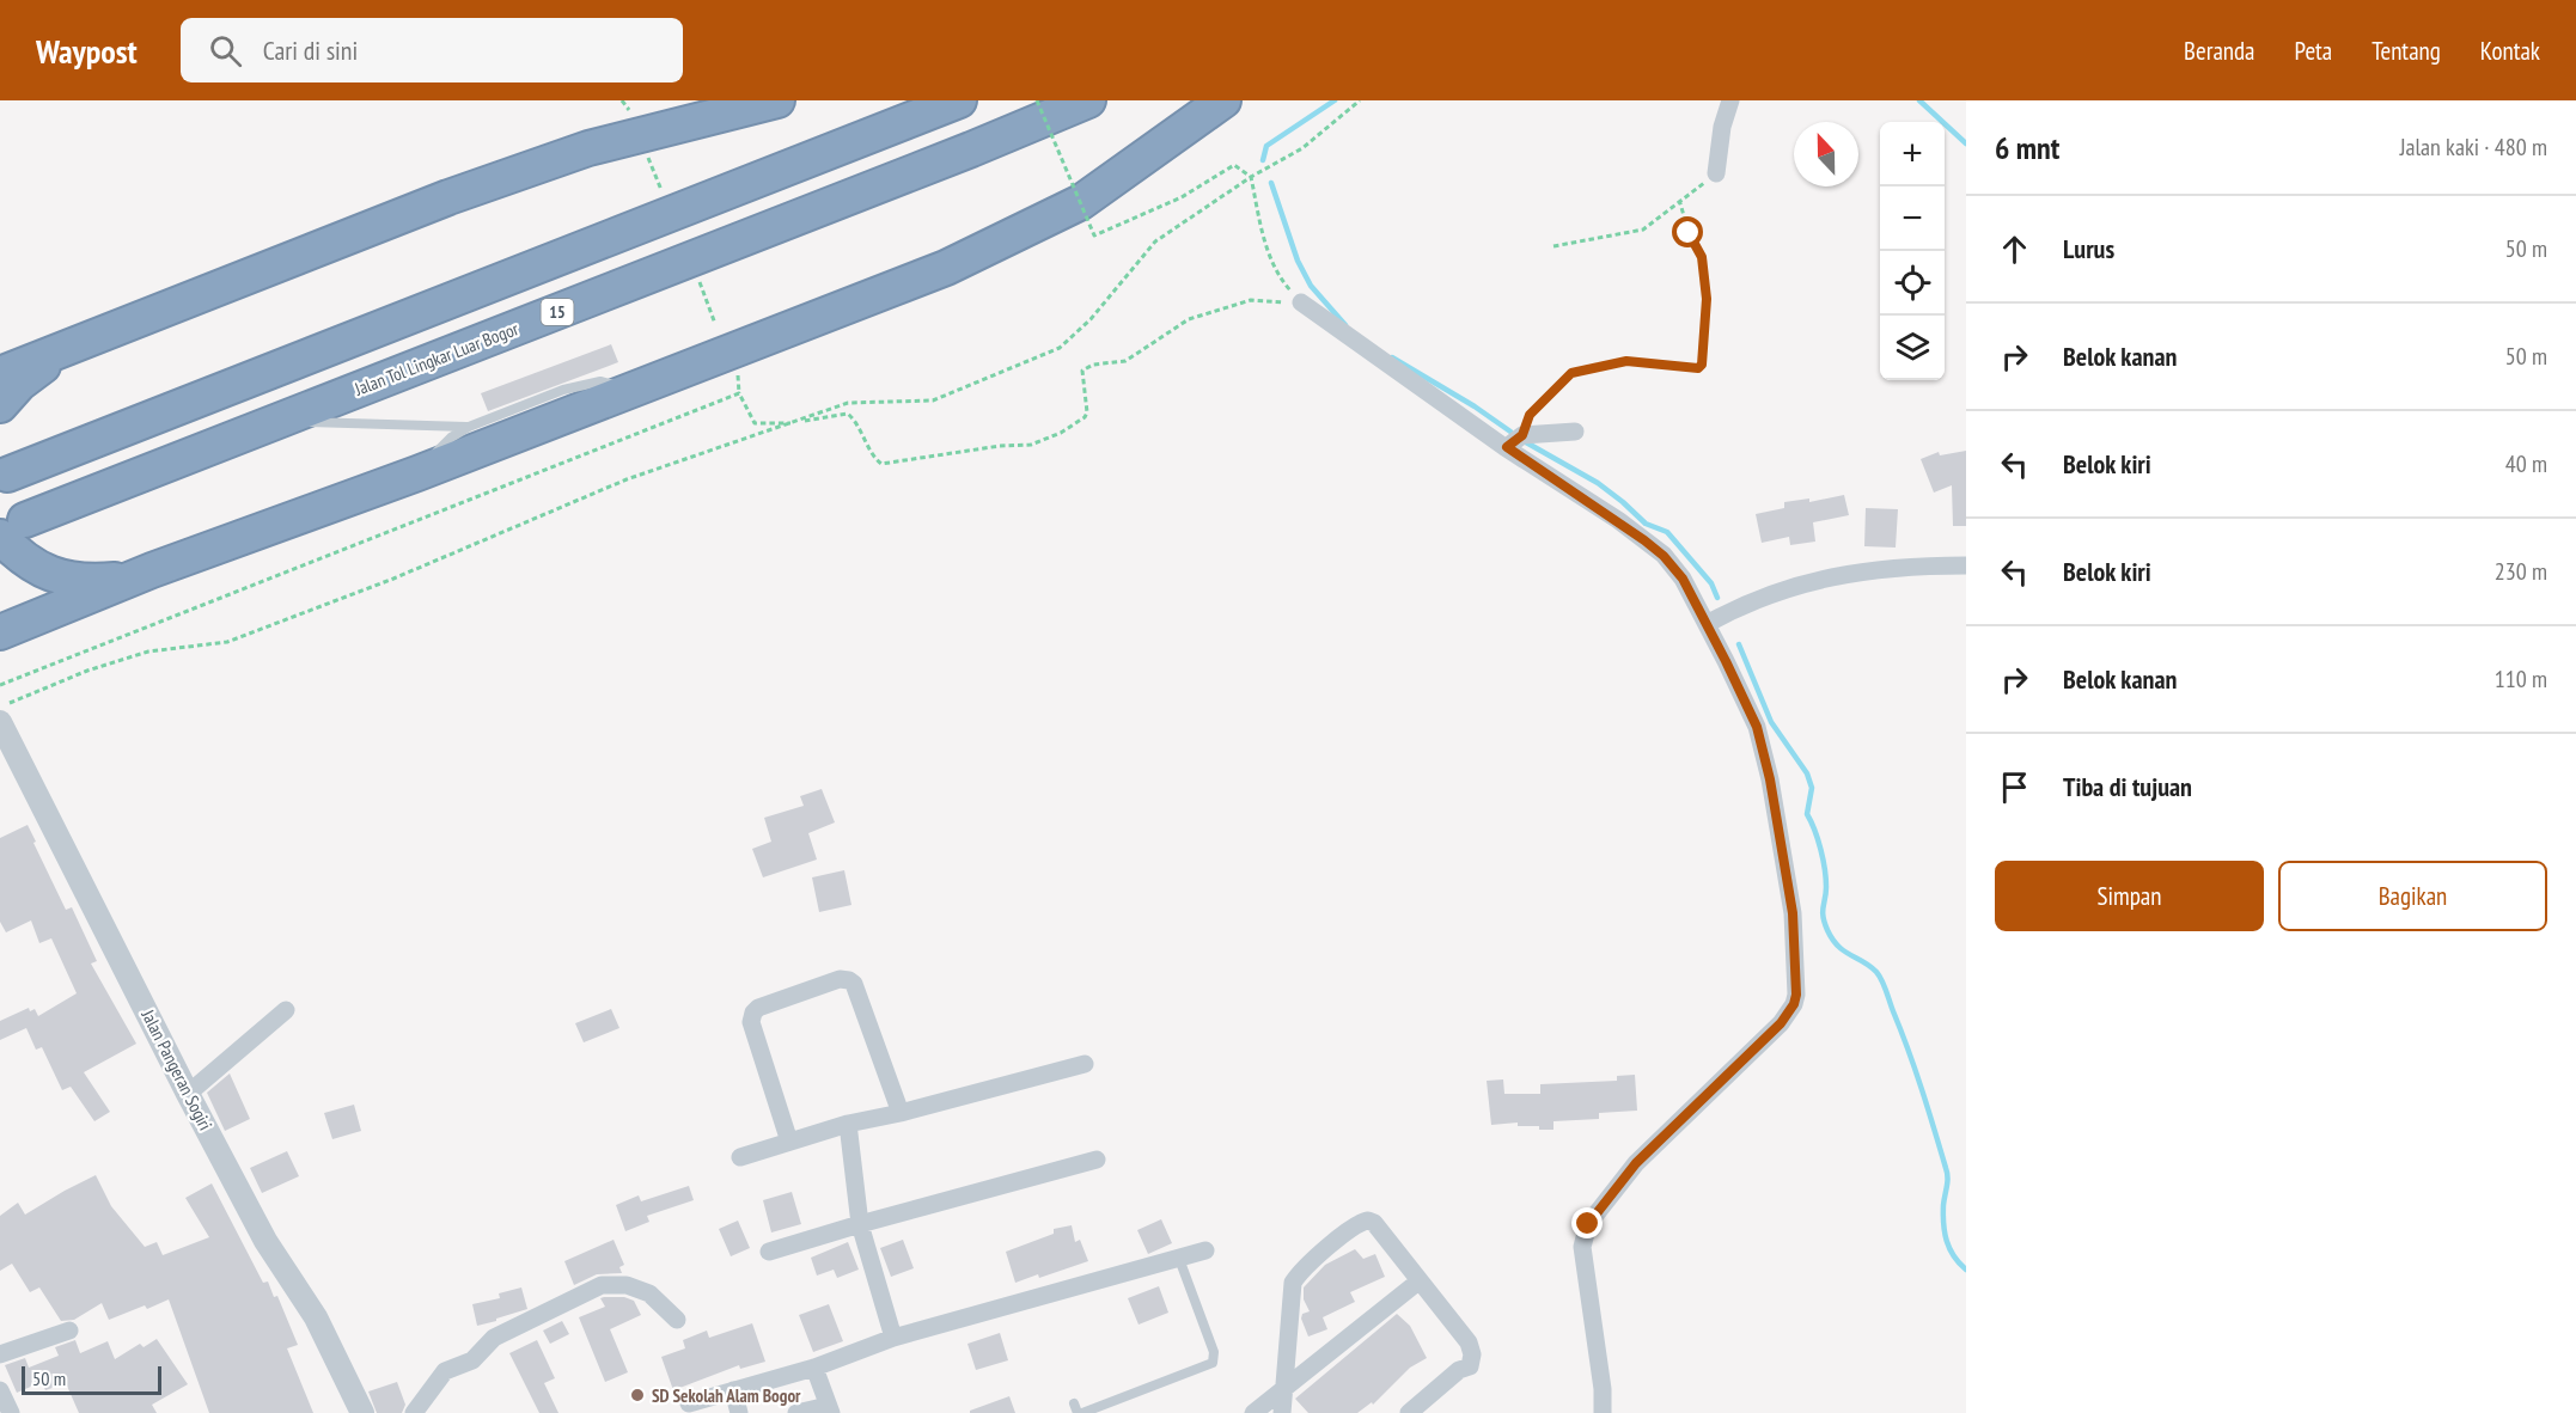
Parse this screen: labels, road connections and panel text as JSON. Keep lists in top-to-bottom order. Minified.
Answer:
{"streets":{"highway":["15","Jalan Tol Lingkar Luar Bogor"],"street":["Jalan Pangeran Sogiri"]},"places":["SD Sekolah Alam Bogor"],"scale_bar":"50 m","north":"top","page":{"header":"Waypost","search":"Cari di sini","nav":["Beranda","Peta","Tentang","Kontak"],"heading":["6 mnt","Jalan kaki · 480 m"],"map_buttons":["+","−"],"list":[["Lurus","50 m"],["Belok kanan","50 m"],["Belok kiri","40 m"],["Belok kiri","230 m"],["Belok kanan","110 m"],"Tiba di tujuan"],"buttons":["Simpan","Bagikan"],"scale":"50 m"}}
